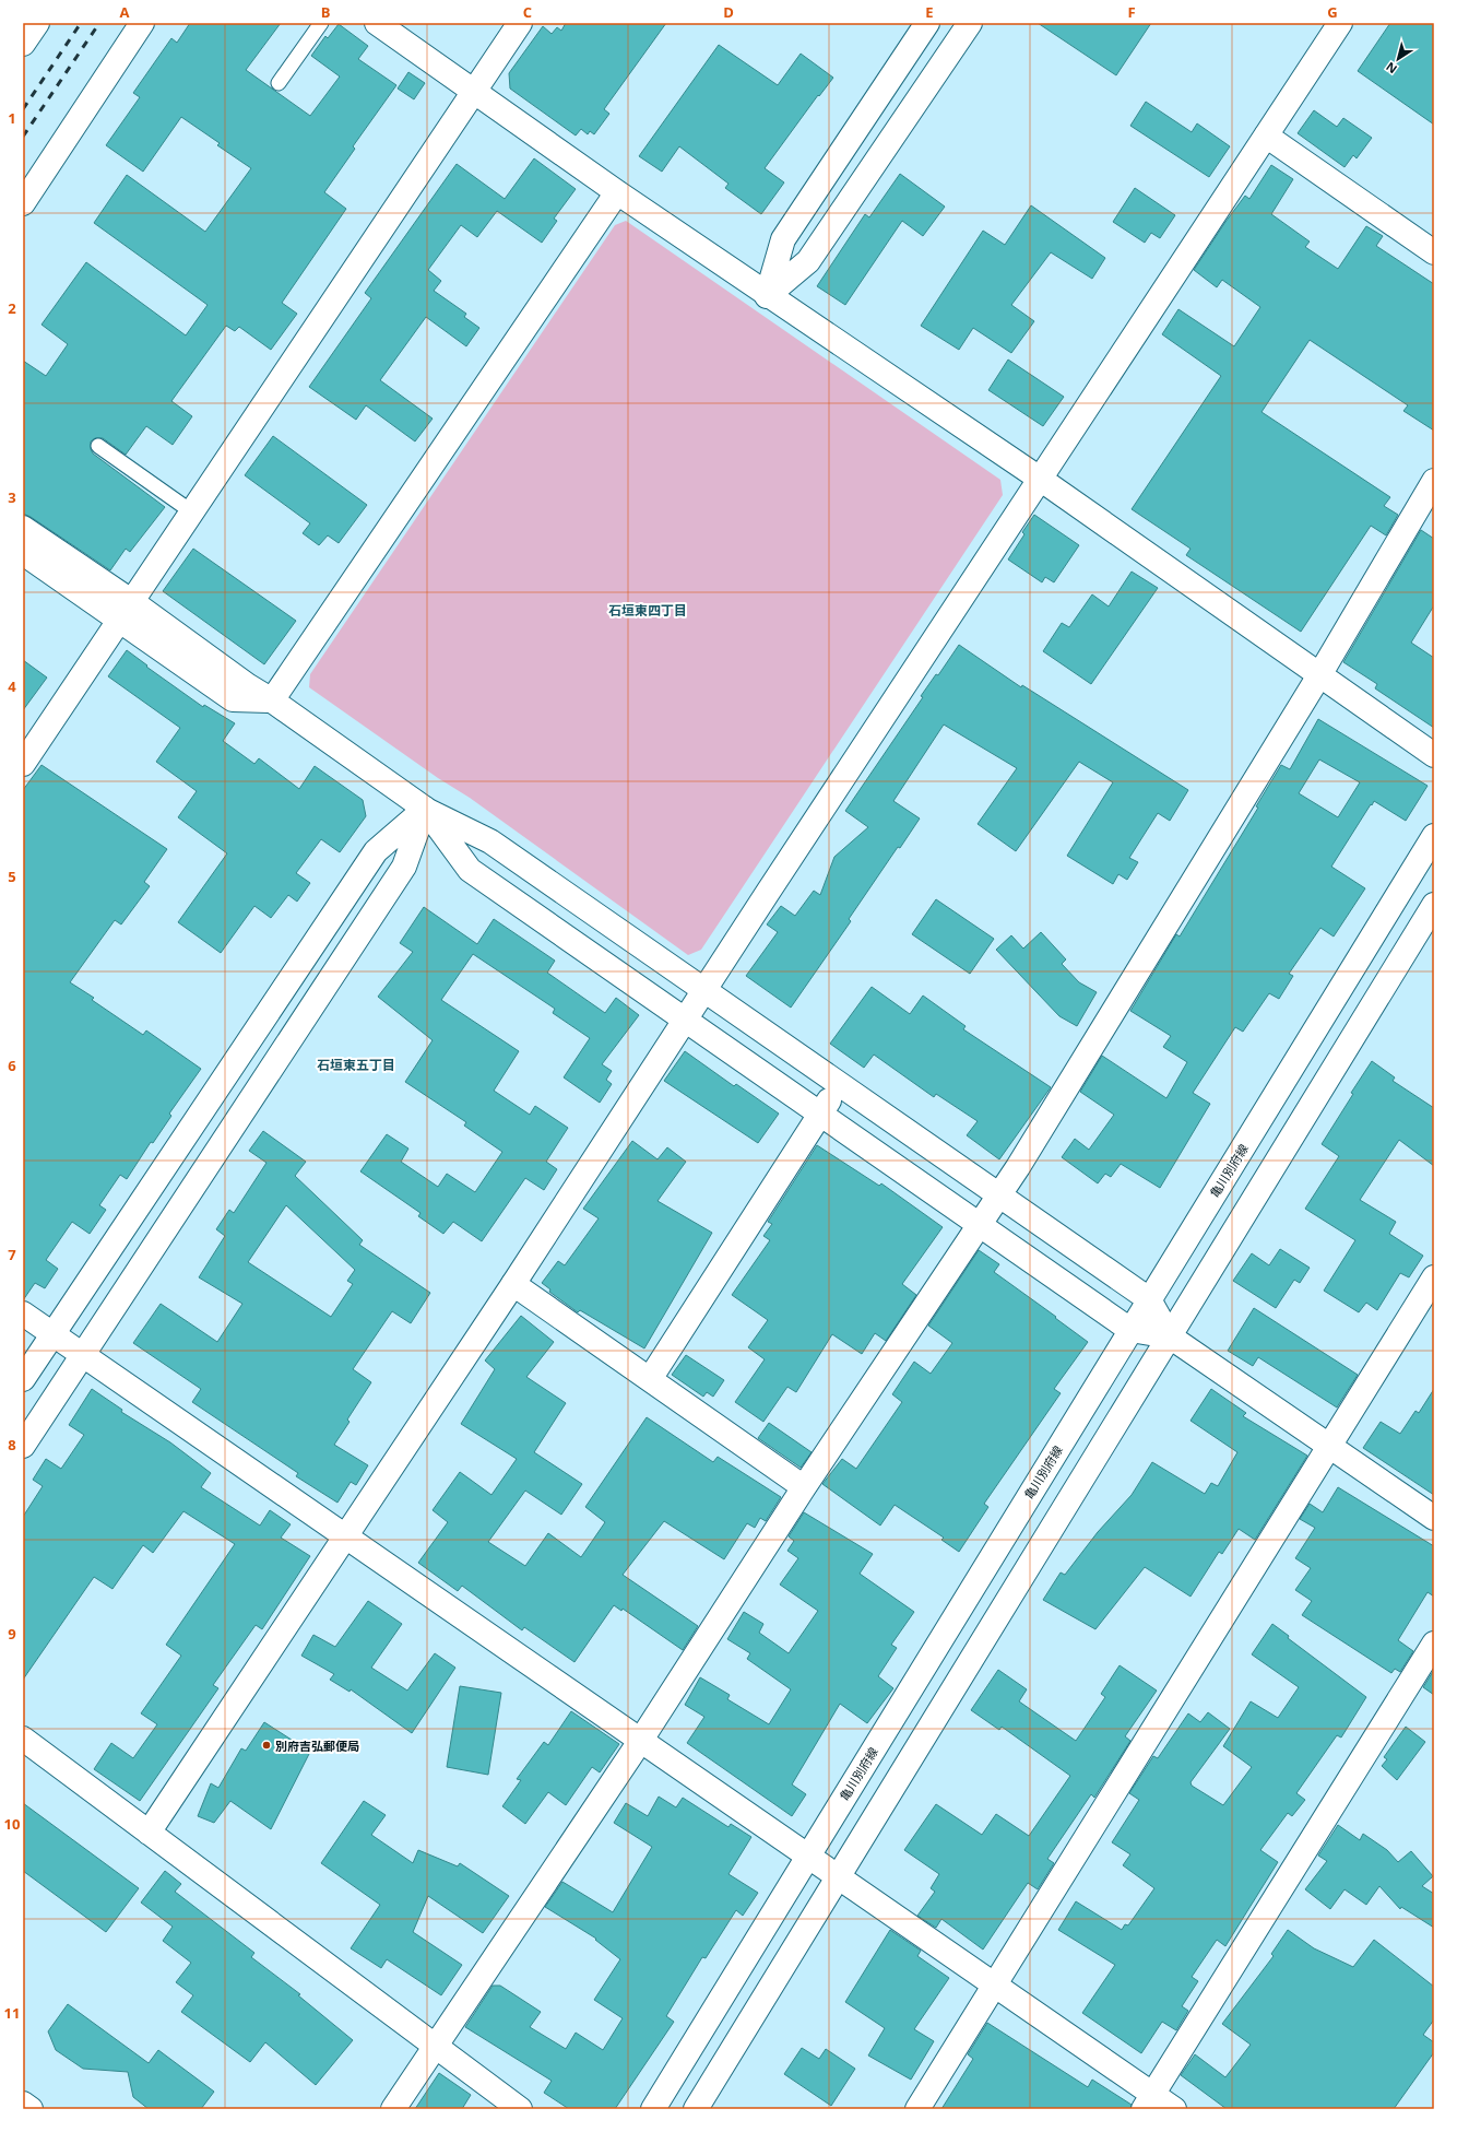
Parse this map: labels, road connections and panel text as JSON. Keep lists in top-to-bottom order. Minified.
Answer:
{"streets":{"street":["亀川別府線"]},"districts":["石垣東四丁目","石垣東五丁目"],"places":["別府吉弘郵便局"],"north":"bottom left","grid":{"columns":["A","B","C","D","E","F","G"],"rows":["1","2","3","4","5","6","7","8","9","10","11"]}}
